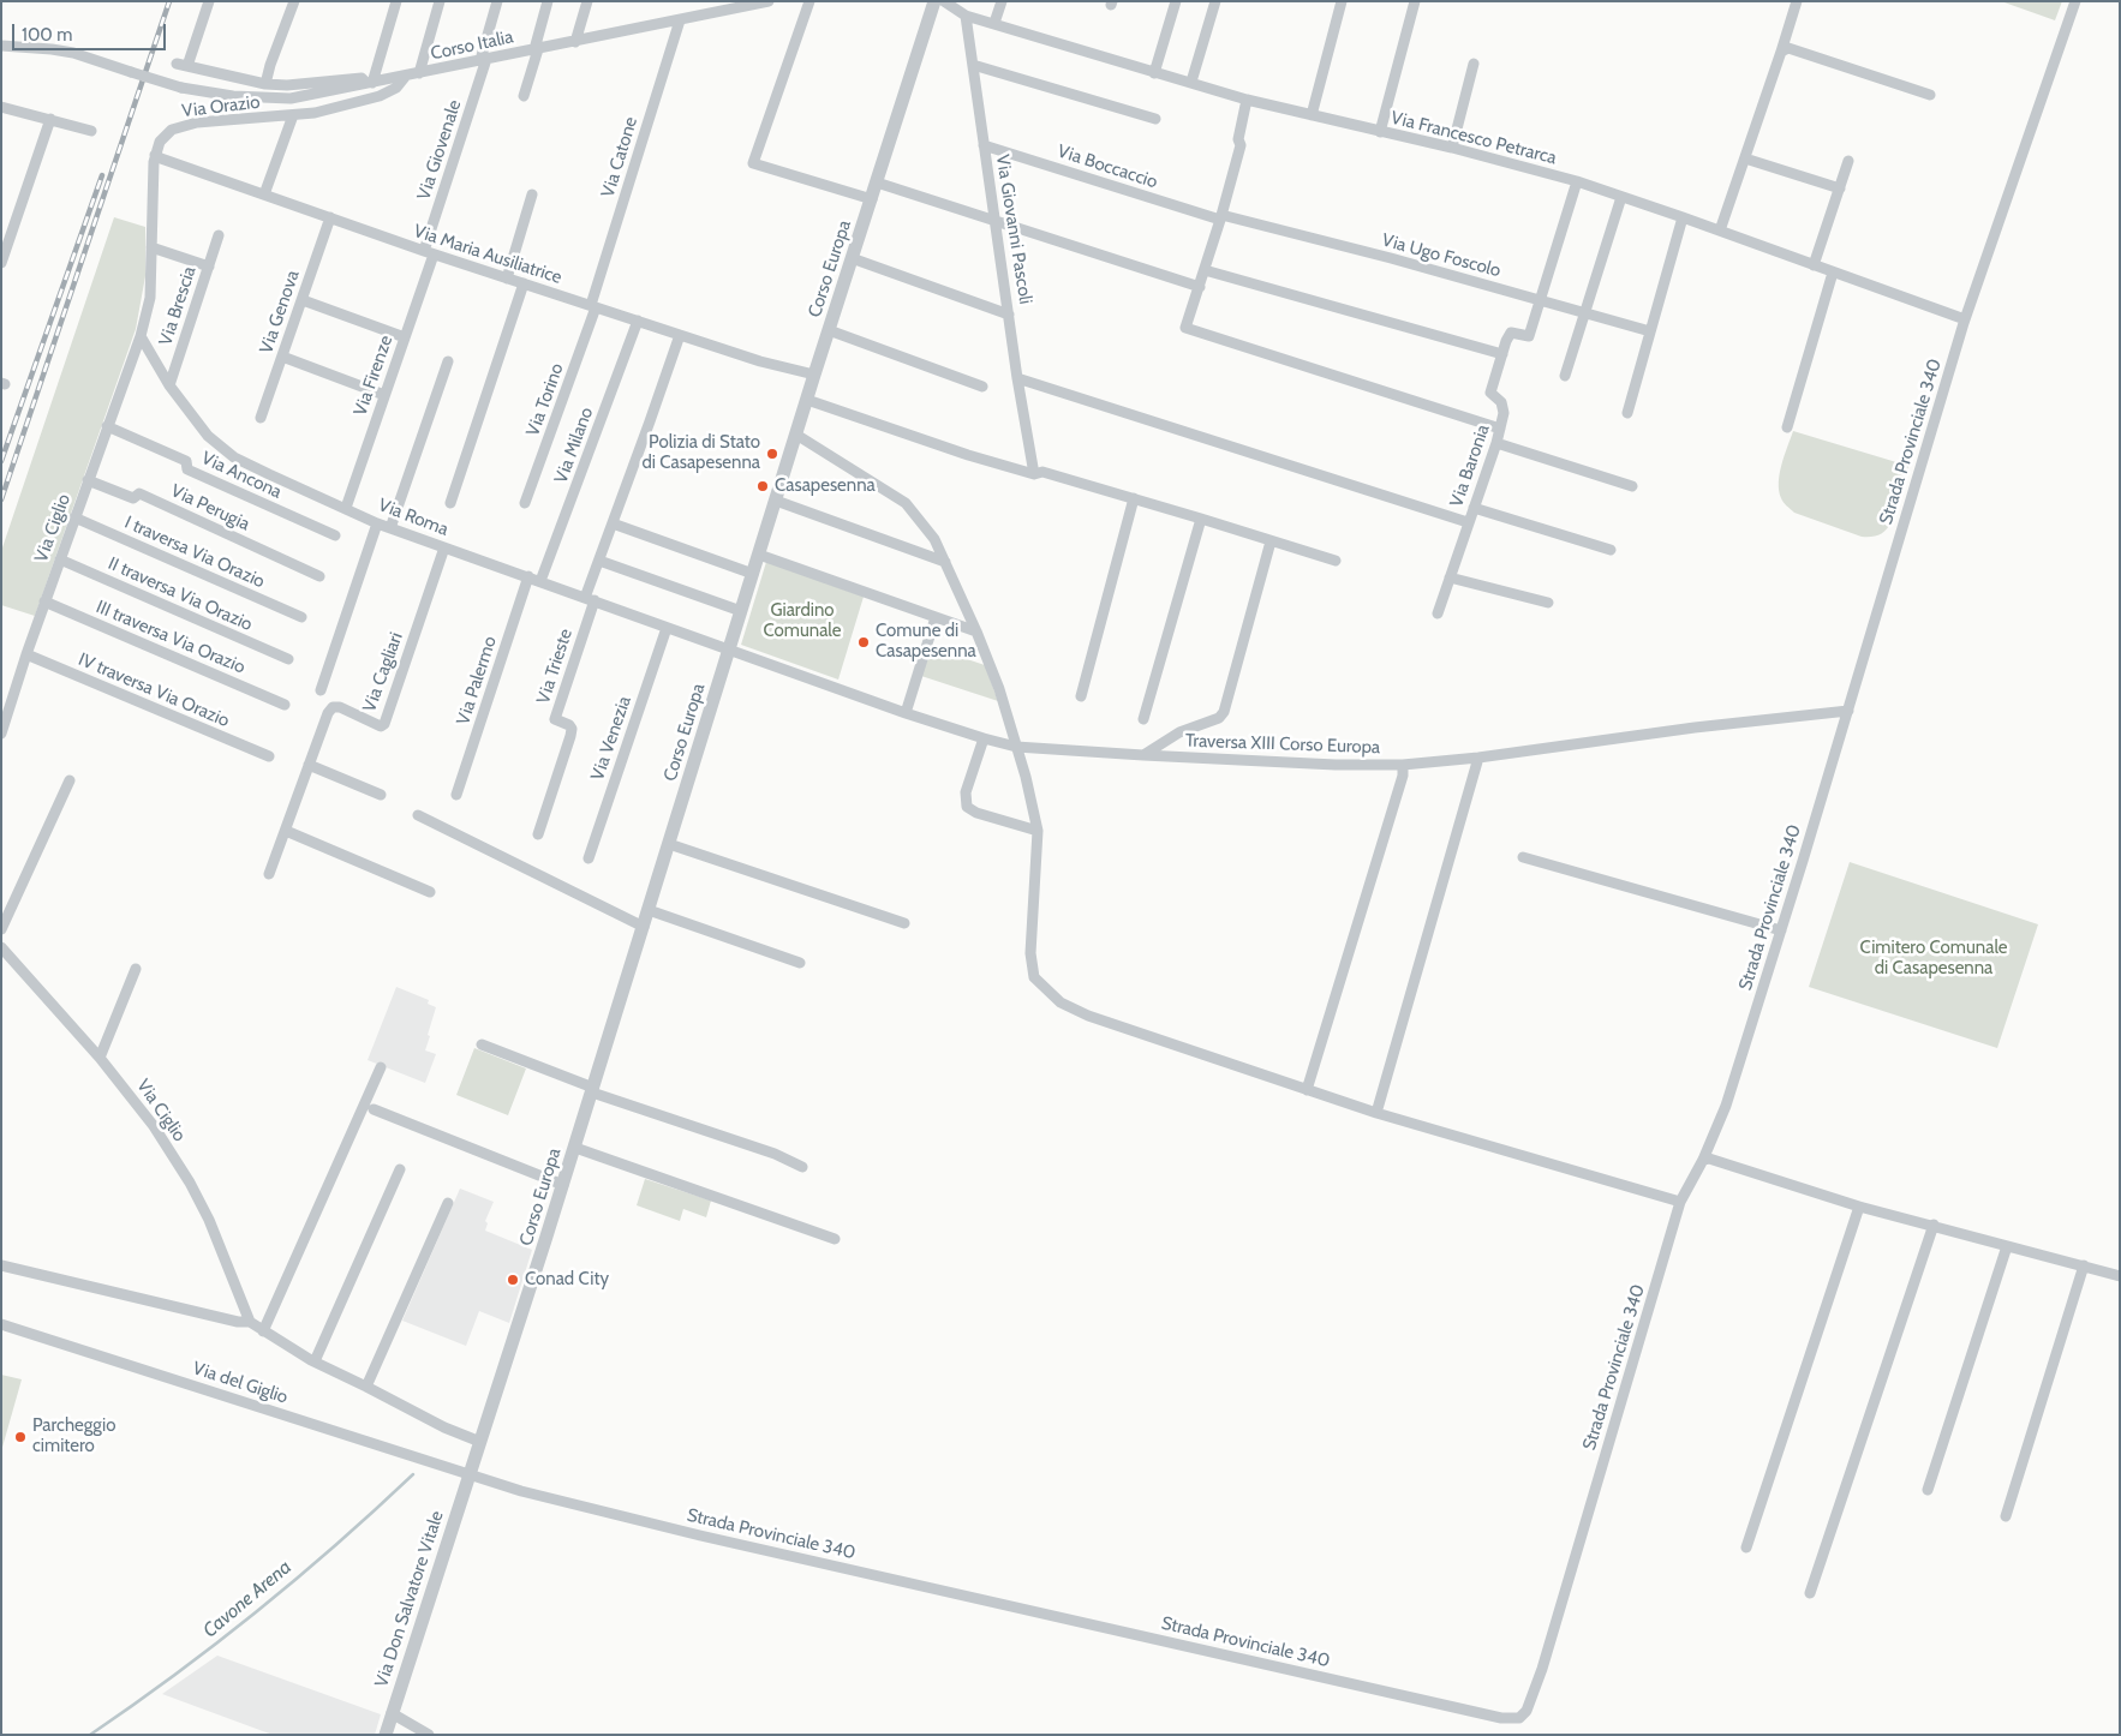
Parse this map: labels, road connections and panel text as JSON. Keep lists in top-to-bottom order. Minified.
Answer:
{"streets":{"street":["Corso Italia","Via Orazio","Via Francesco Petrarca","Via Giovenale","Via Catone","Via Boccaccio","Via Giovanni Pascoli","Via Maria Ausiliatrice","Via Ugo Foscolo","Corso Europa","Via Brescia","Via Genova","Via Firenze","Via Torino","Strada Provinciale 340","Via Milano","Via Baronia","Via Ancona","Via Perugia","Via Roma","Via Ciglio","I traversa Via Orazio","II traversa Via Orazio","III traversa Via Orazio","Via Trieste","Via Cagliari","Via Palermo","IV traversa Via Orazio","Via Venezia","Traversa XIII Corso Europa","Via del Giglio","Via Don Salvatore Vitale"]},"crossings":[["Corso Italia","Via Orazio"],["Corso Italia","Via Giovenale"],["Corso Italia","Via Catone"],["Via Orazio","Via Maria Ausiliatrice"],["Via Francesco Petrarca","Via Giovanni Pascoli"],["Via Francesco Petrarca","Strada Provinciale 340"],["Via Francesco Petrarca","Via Baronia"],["Via Giovenale","Via Maria Ausiliatrice"],["Via Giovenale","Via Firenze"],["Via Catone","Via Maria Ausiliatrice"],["Via Catone","Via Torino"],["Via Boccaccio","Via Giovanni Pascoli"],["Via Boccaccio","Via Ugo Foscolo"],["Via Maria Ausiliatrice","Corso Europa"],["Via Maria Ausiliatrice","Via Genova"],["Via Maria Ausiliatrice","Via Firenze"],["Via Maria Ausiliatrice","Via Torino"],["Via Maria Ausiliatrice","Via Milano"],["Via Ugo Foscolo","Via Baronia"],["Corso Europa","Strada Provinciale 340"],["Corso Europa","Via Roma"],["Corso Europa","Traversa XIII Corso Europa"],["Corso Europa","Via del Giglio"],["Corso Europa","Via Don Salvatore Vitale"],["Via Brescia","Via Roma"],["Via Firenze","Via Roma"],["Strada Provinciale 340","Traversa XIII Corso Europa"],["Strada Provinciale 340","Via del Giglio"],["Strada Provinciale 340","Via Don Salvatore Vitale"],["Via Milano","Via Roma"],["Via Ancona","Via Ciglio"],["Via Perugia","Via Ciglio"],["Via Roma","Via Ciglio"],["Via Roma","Via Trieste"],["Via Roma","Via Cagliari"],["Via Roma","Via Palermo"],["Via Roma","Via Venezia"],["Via Roma","Traversa XIII Corso Europa"],["Via Ciglio","I traversa Via Orazio"],["Via Ciglio","II traversa Via Orazio"],["Via Ciglio","III traversa Via Orazio"],["Via Ciglio","IV traversa Via Orazio"],["Via del Giglio","Via Don Salvatore Vitale"]],"water":["Cavone Arena"],"parks":["Giardino Comunale","Cimitero Comunale di Casapesenna"],"places":["Polizia di Stato di Casapesenna","Casapesenna","Comune di Casapesenna","Conad City","Parcheggio cimitero"],"scale_bar":"100 m"}
